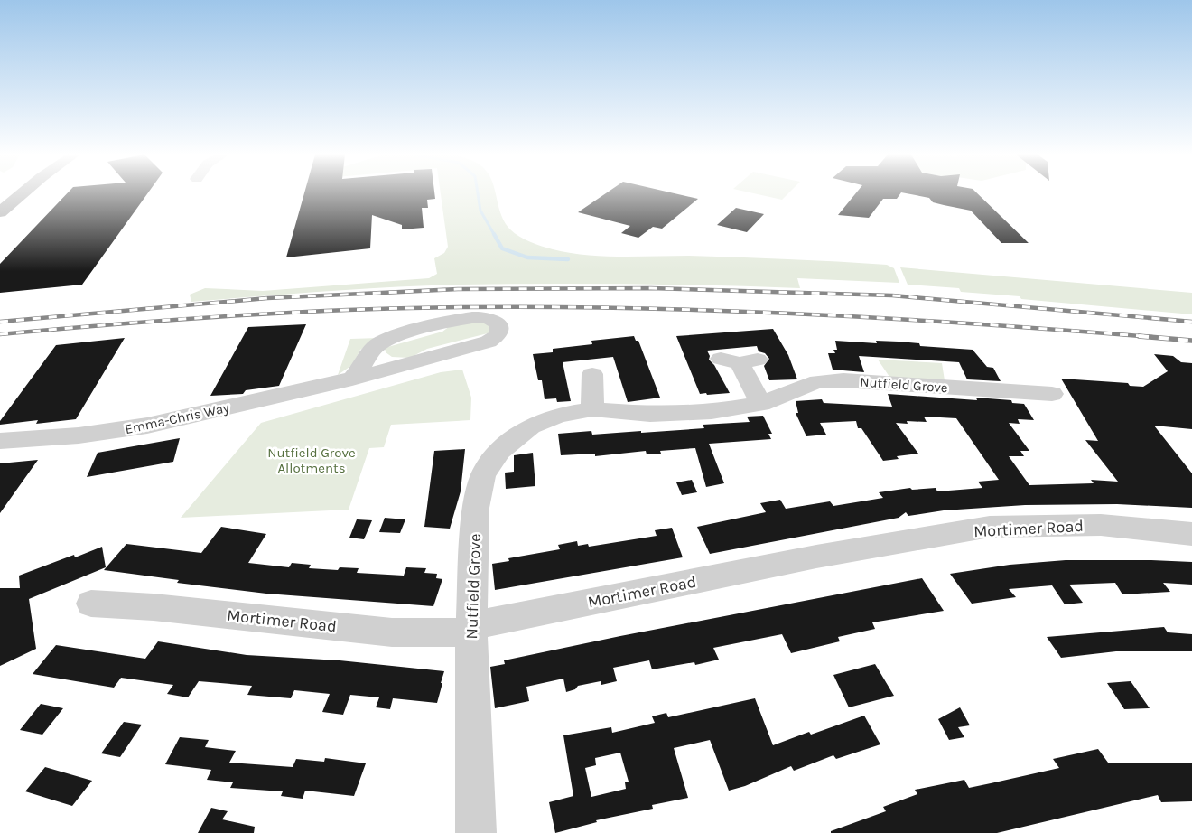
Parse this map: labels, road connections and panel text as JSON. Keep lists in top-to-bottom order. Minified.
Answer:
{"streets":{"street":["Nutfield Grove","Emma-Chris Way","Mortimer Road"]},"crossings":[["Nutfield Grove","Mortimer Road"]],"parks":["Nutfield Grove Allotments"]}
